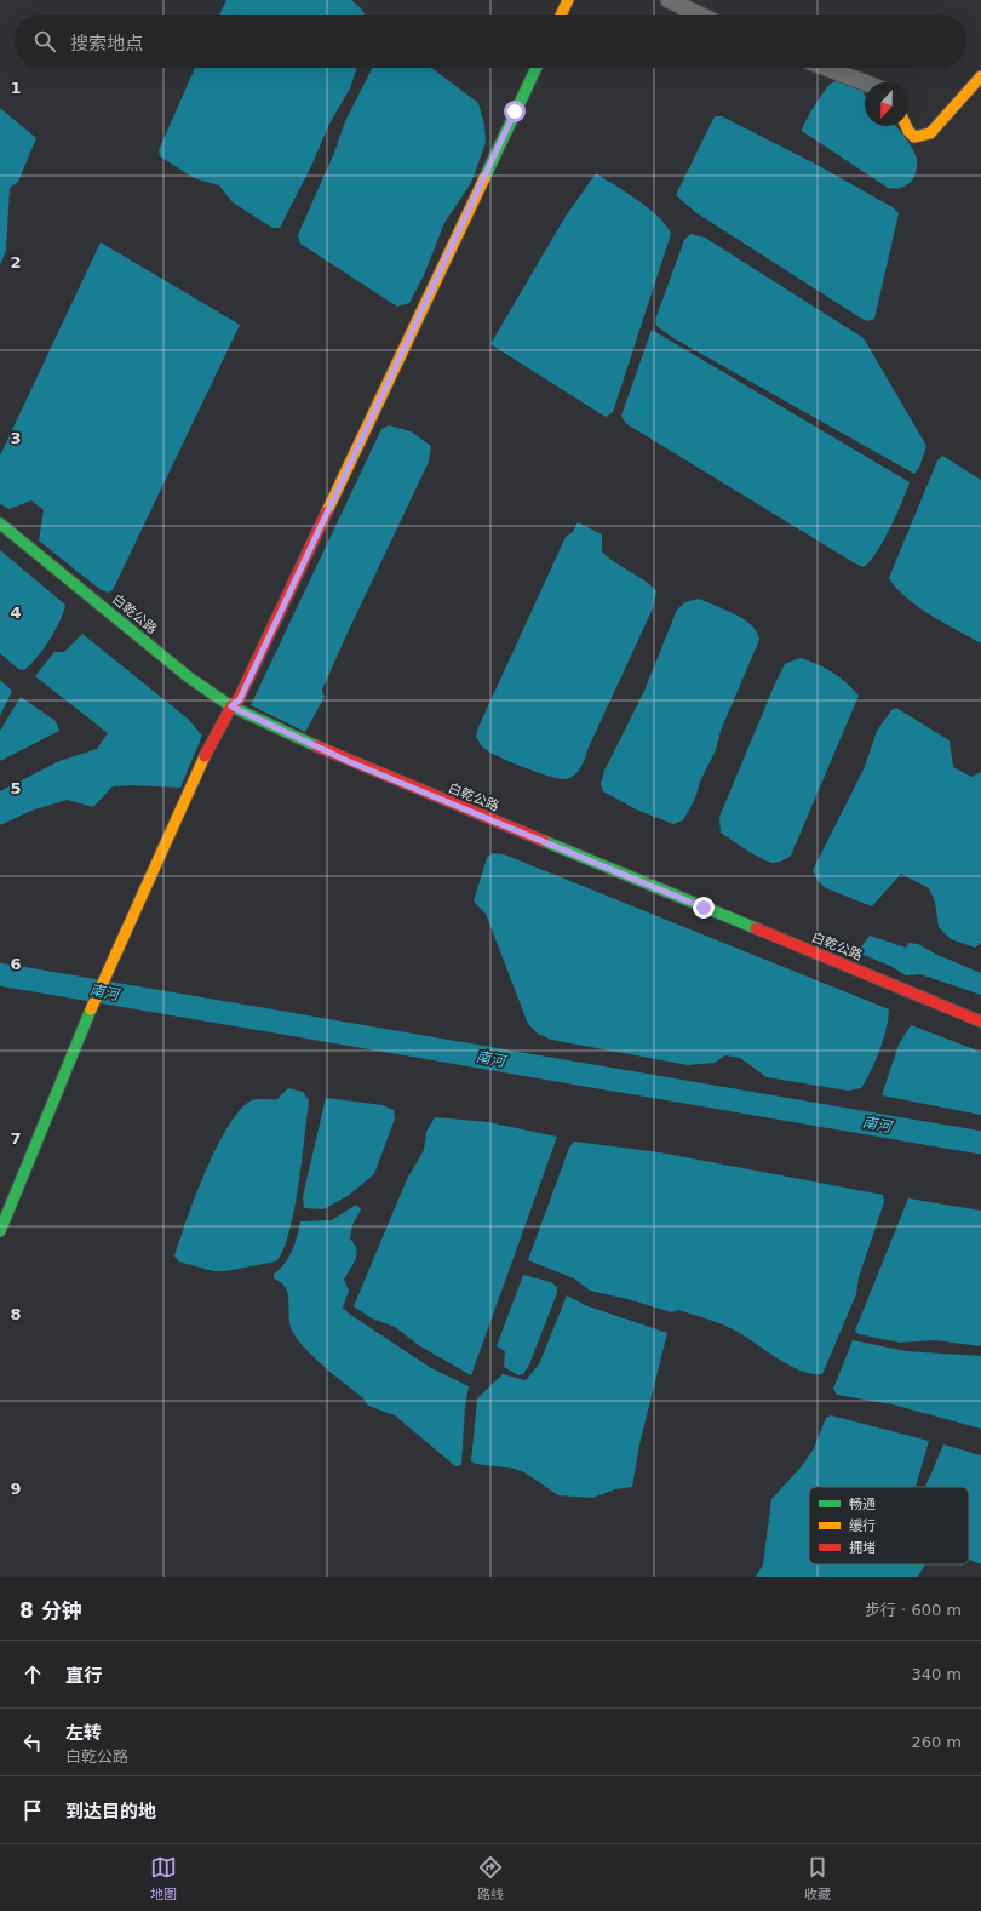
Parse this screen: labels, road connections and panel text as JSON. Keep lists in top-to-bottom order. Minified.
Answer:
{"streets":{"street":["白乾公路"]},"water":["南河"],"legend":["畅通","缓行","拥堵"],"north":"bottom","page":{"search":"搜索地点","heading":["8 分钟","步行 · 600 m"],"list":[["直行","340 m"],["左转","白乾公路","260 m"],"到达目的地"],"nav":["地图","路线","收藏"]},"grid":{"rows":["1","2","3","4","5","6","7","8","9"]}}
